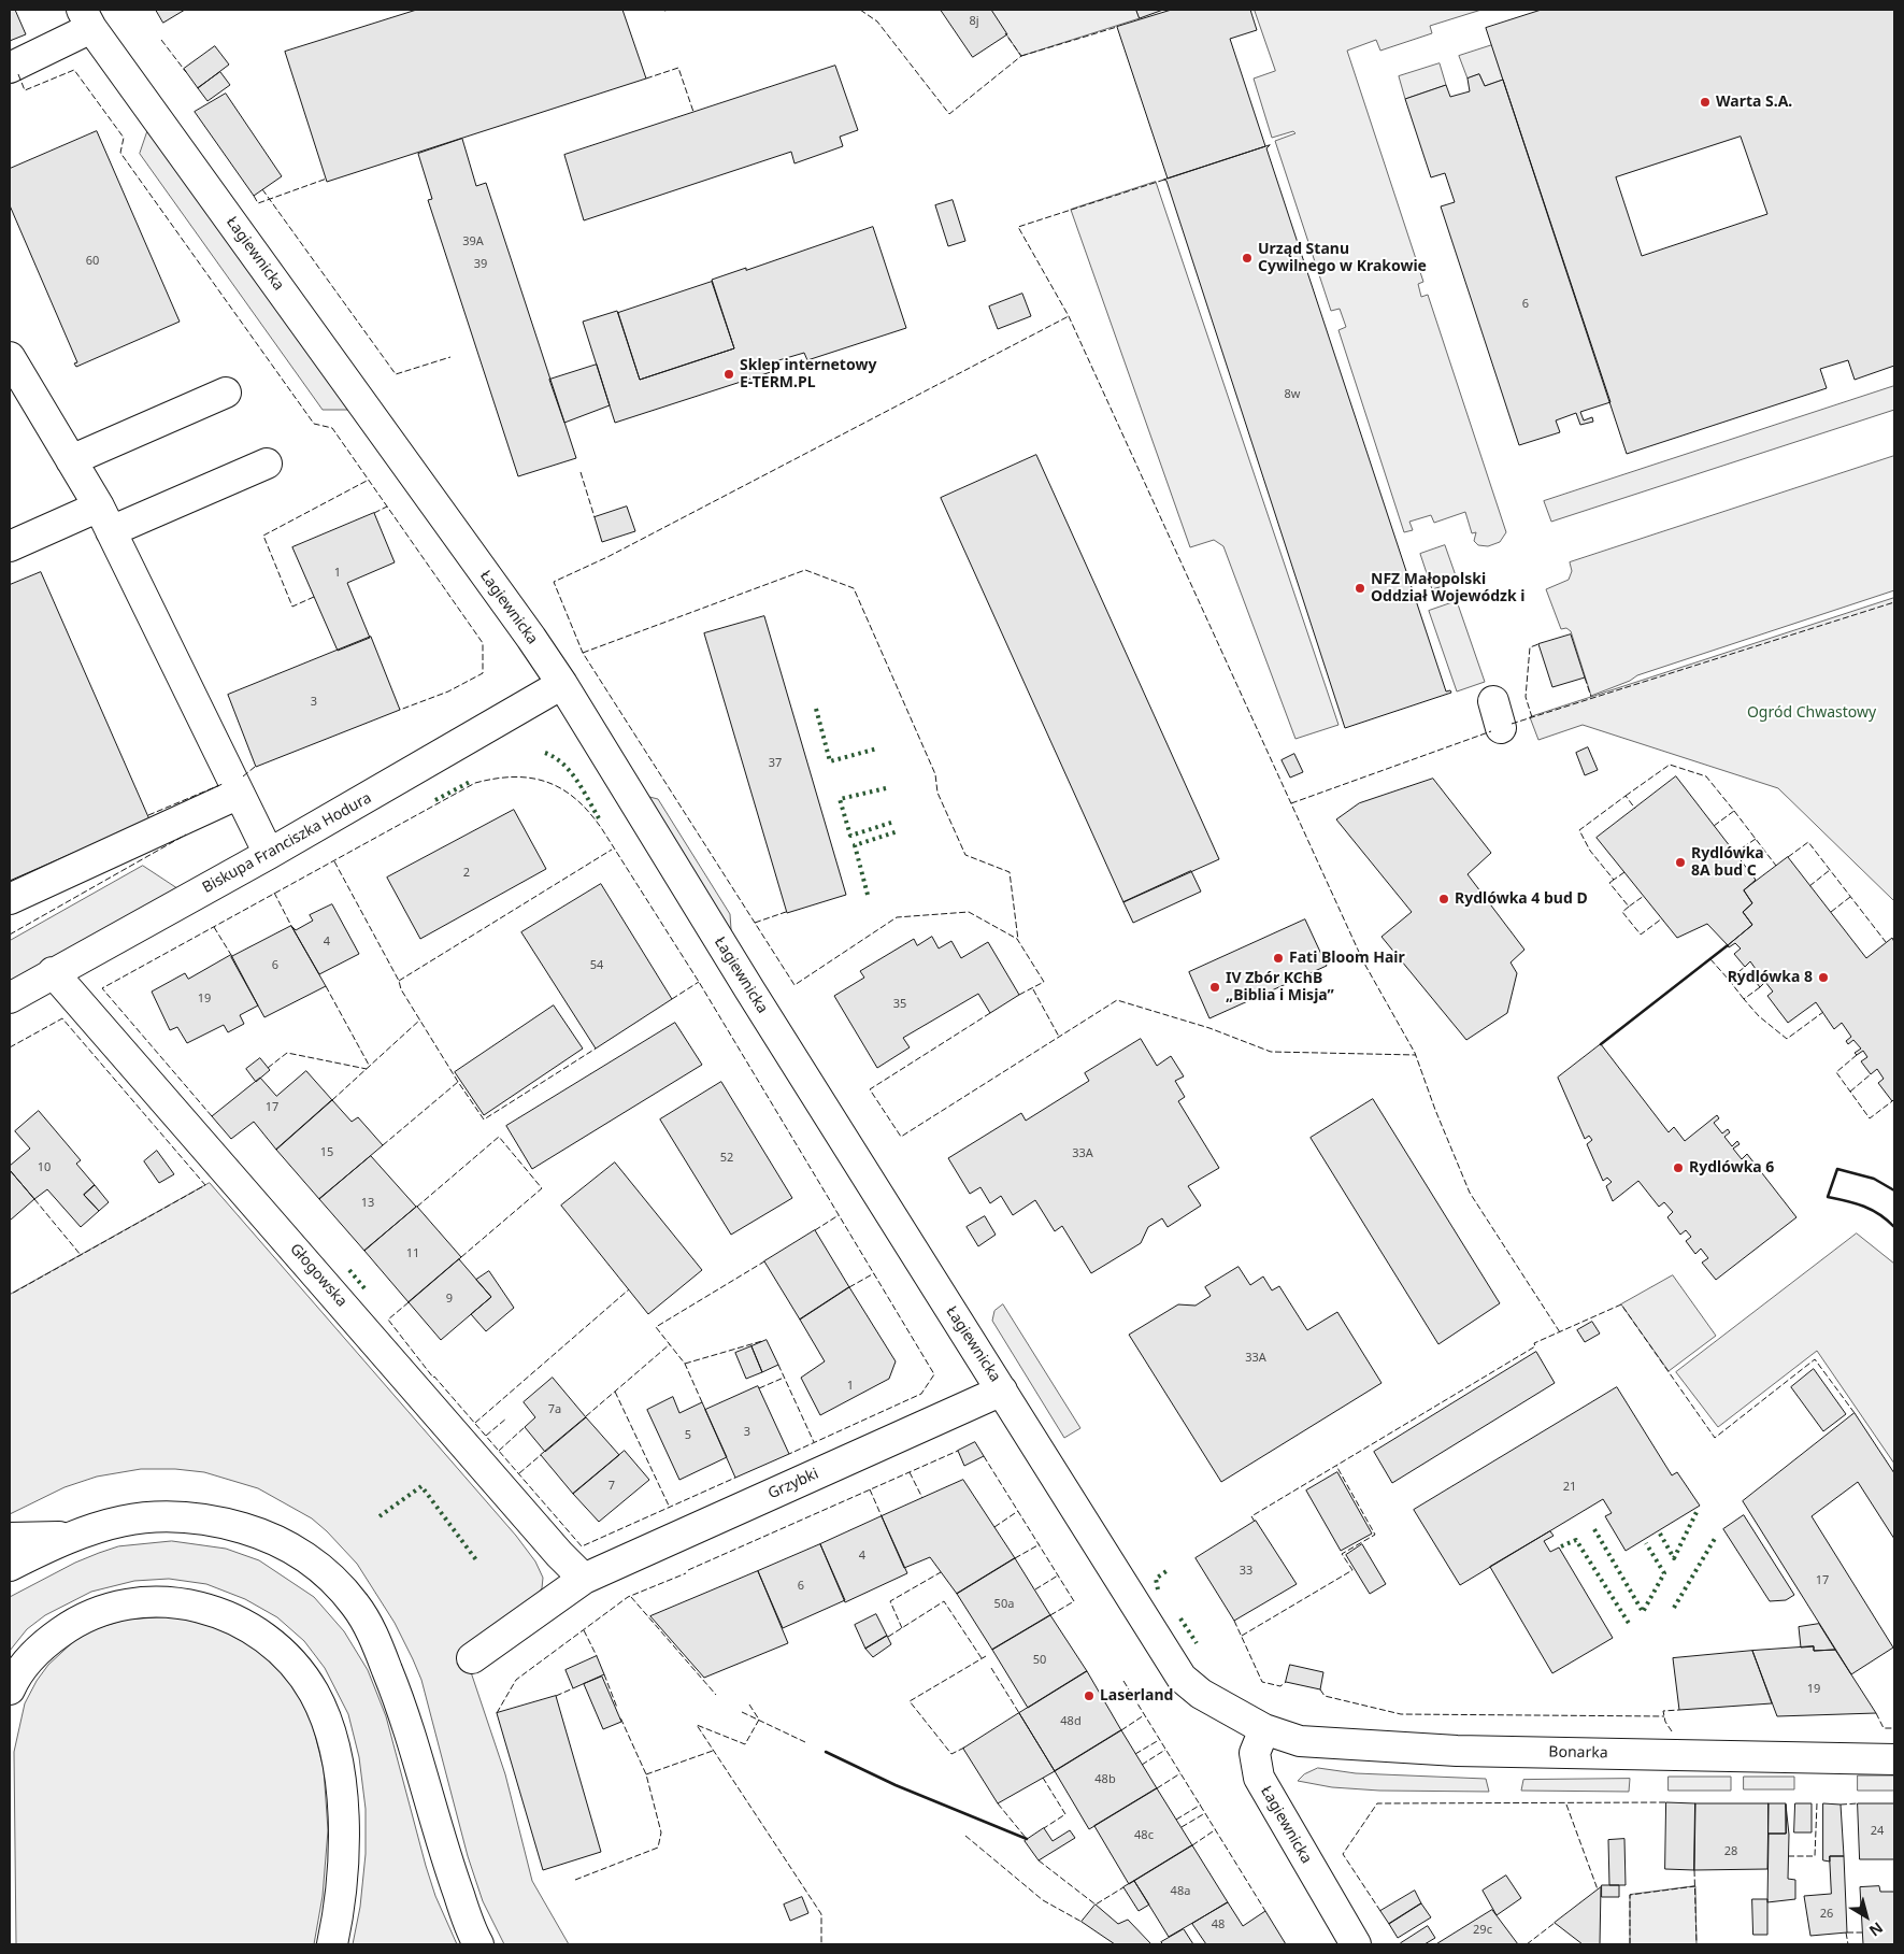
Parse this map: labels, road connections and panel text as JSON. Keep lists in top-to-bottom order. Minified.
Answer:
{"streets":{"street":["Łagiewnicka","Biskupa Franciszka Hodura","Głogowska","Grzybki","Bonarka"]},"crossings":[["Łagiewnicka","Biskupa Franciszka Hodura"],["Łagiewnicka","Grzybki"],["Łagiewnicka","Bonarka"],["Biskupa Franciszka Hodura","Głogowska"],["Głogowska","Grzybki"]],"parks":["Ogród Chwastowy"],"places":["Warta S.A.","Urząd Stanu Cywilnego w Krakowie","Sklep internetowy E-TERM.PL","NFZ Małopolski Oddział Wojewódzk i","Rydlówka 8A bud C","Rydlówka 4 bud D","Fati Bloom Hair","Rydlówka 8","IV Zbór KChB „Biblia i Misja”","Rydlówka 6","Laserland"],"house_numbers":["8j","39A","60","39","6","8w","1","3","37","2","4","6","54","19","35","17","15","33A","52","10","13","11","9","33A","1","7a","3","5","7","21","4","33","17","6","50a","50","19","48d","48b","24","48c","28","48a","26","48","29c"],"north":"bottom right"}
